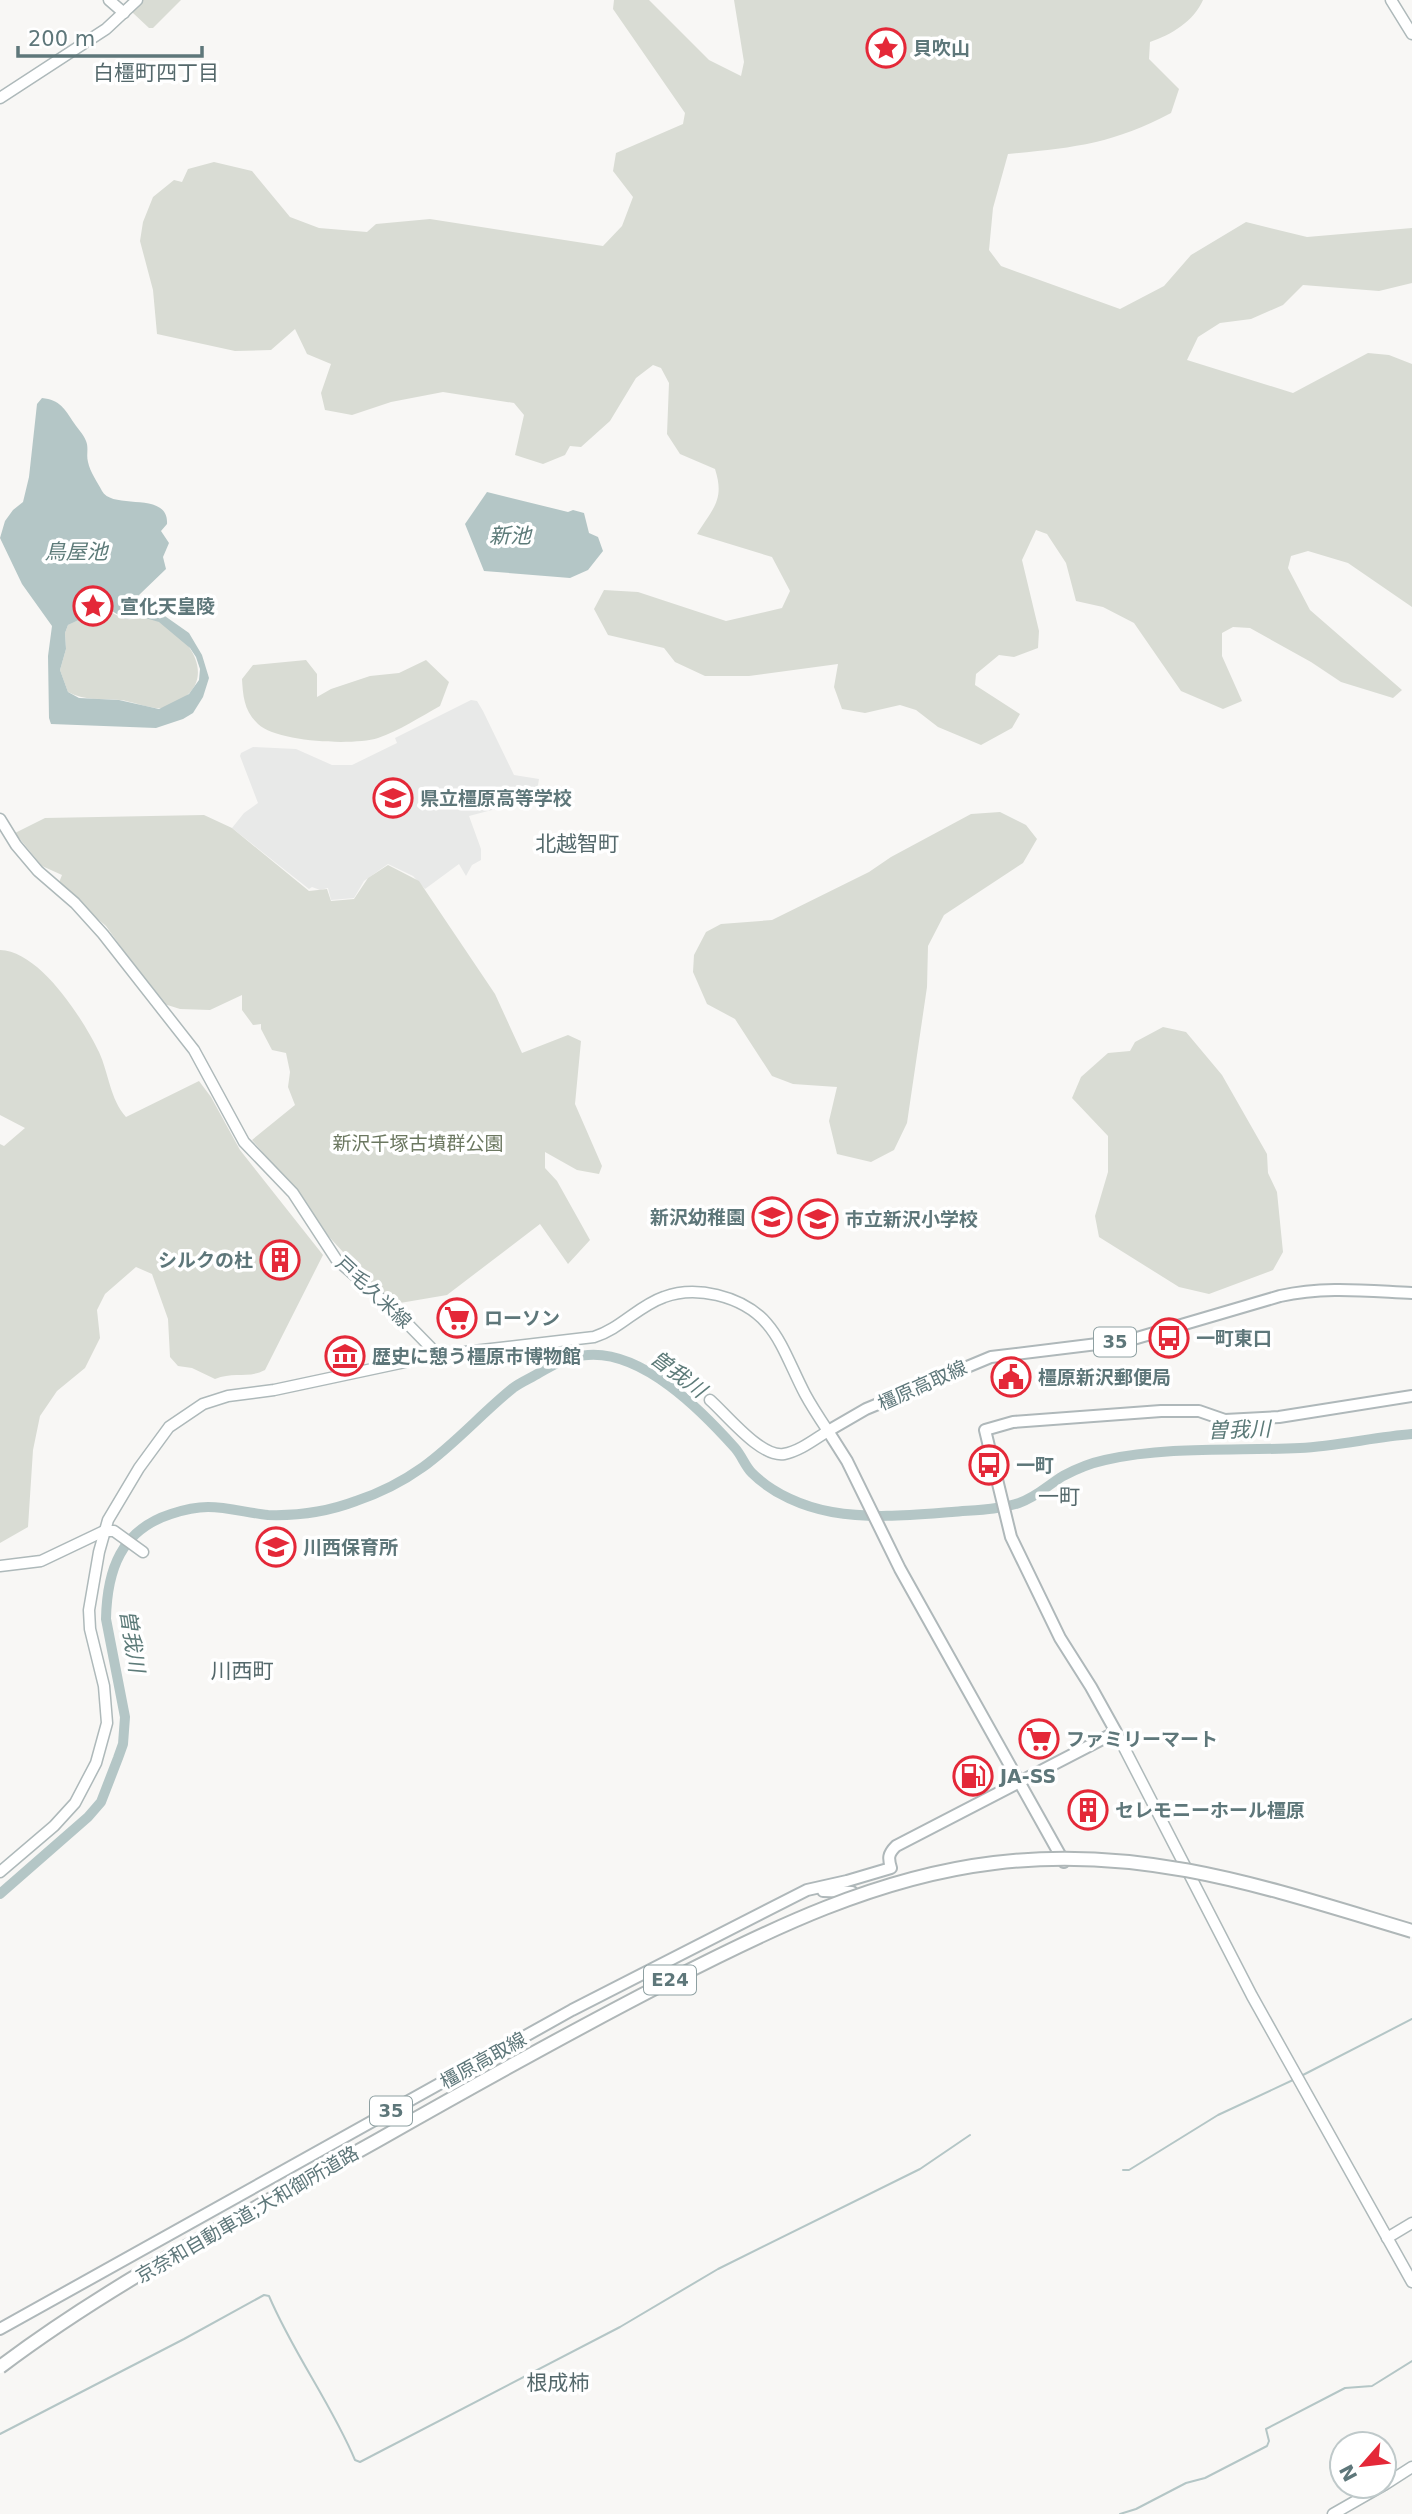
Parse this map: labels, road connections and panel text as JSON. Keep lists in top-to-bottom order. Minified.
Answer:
{"streets":{"highway":["E24","京奈和自動車道;大和御所道路"],"main road":["35","橿原高取線"],"street":["戸毛久米線"]},"districts":["白橿町四丁目","北越智町","一町","川西町","根成柿"],"water":["新池","鳥屋池","曽我川"],"parks":["新沢千塚古墳群公園"],"places":{"place":["貝吹山","宣化天皇陵"],"school or university":["県立橿原高等学校","新沢幼稚園","市立新沢小学校","川西保育所"],"building":["シルクの杜","セレモニーホール橿原"],"supermarket":["ローソン","ファミリーマート"],"bus stop":["一町東口","一町"],"museum":["歴史に憩う橿原市博物館"],"public building":["橿原新沢郵便局"],"fuel station":["JA-SS"]},"scale_bar":"200 m","north":"bottom left"}
